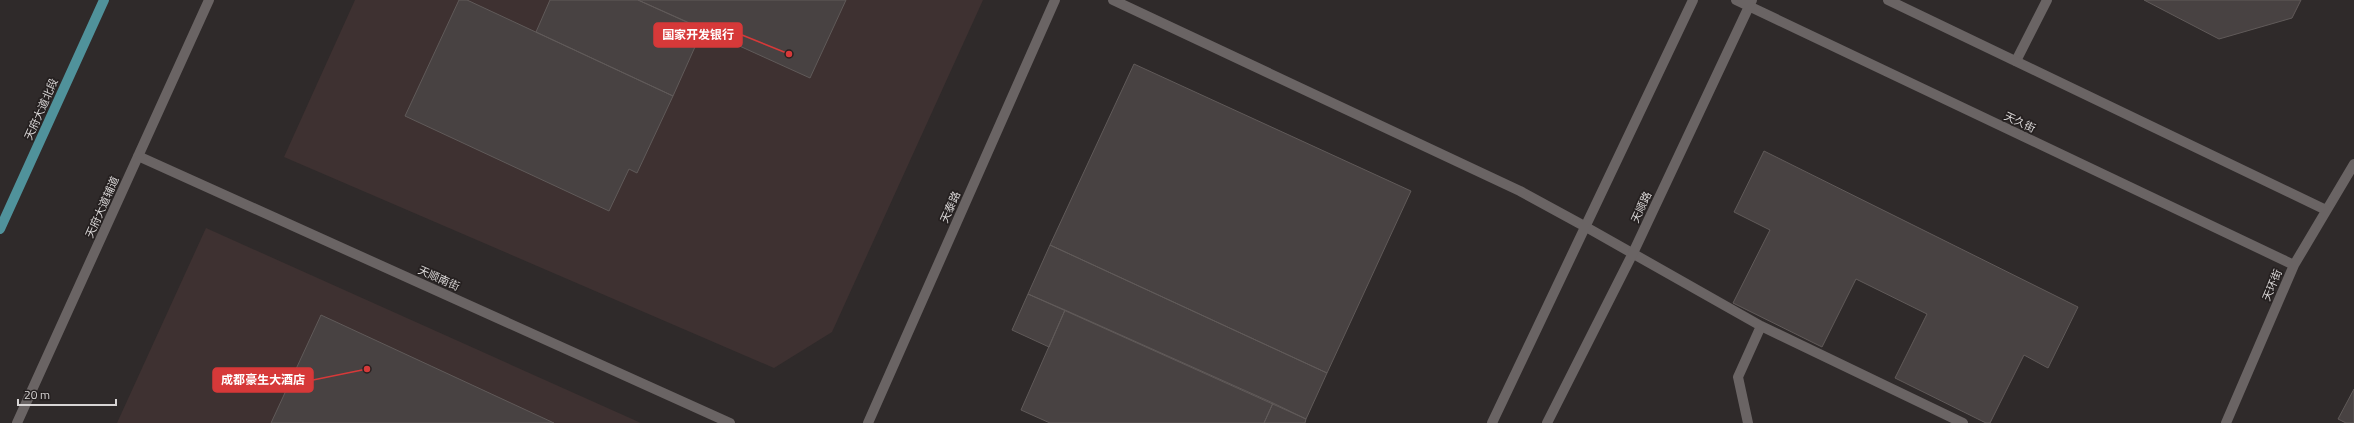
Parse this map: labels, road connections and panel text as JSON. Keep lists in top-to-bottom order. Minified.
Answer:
{"streets":{"main road":["天府大道北段"],"street":["天久街","天府大道辅道","天泰路","天顺路","天顺南街","天环街"]},"crossings":[["天久街","天顺路"],["天久街","天环街"],["天府大道辅道","天顺南街"]],"places":["国家开发银行","成都豪生大酒店"],"scale_bar":"20 m"}
